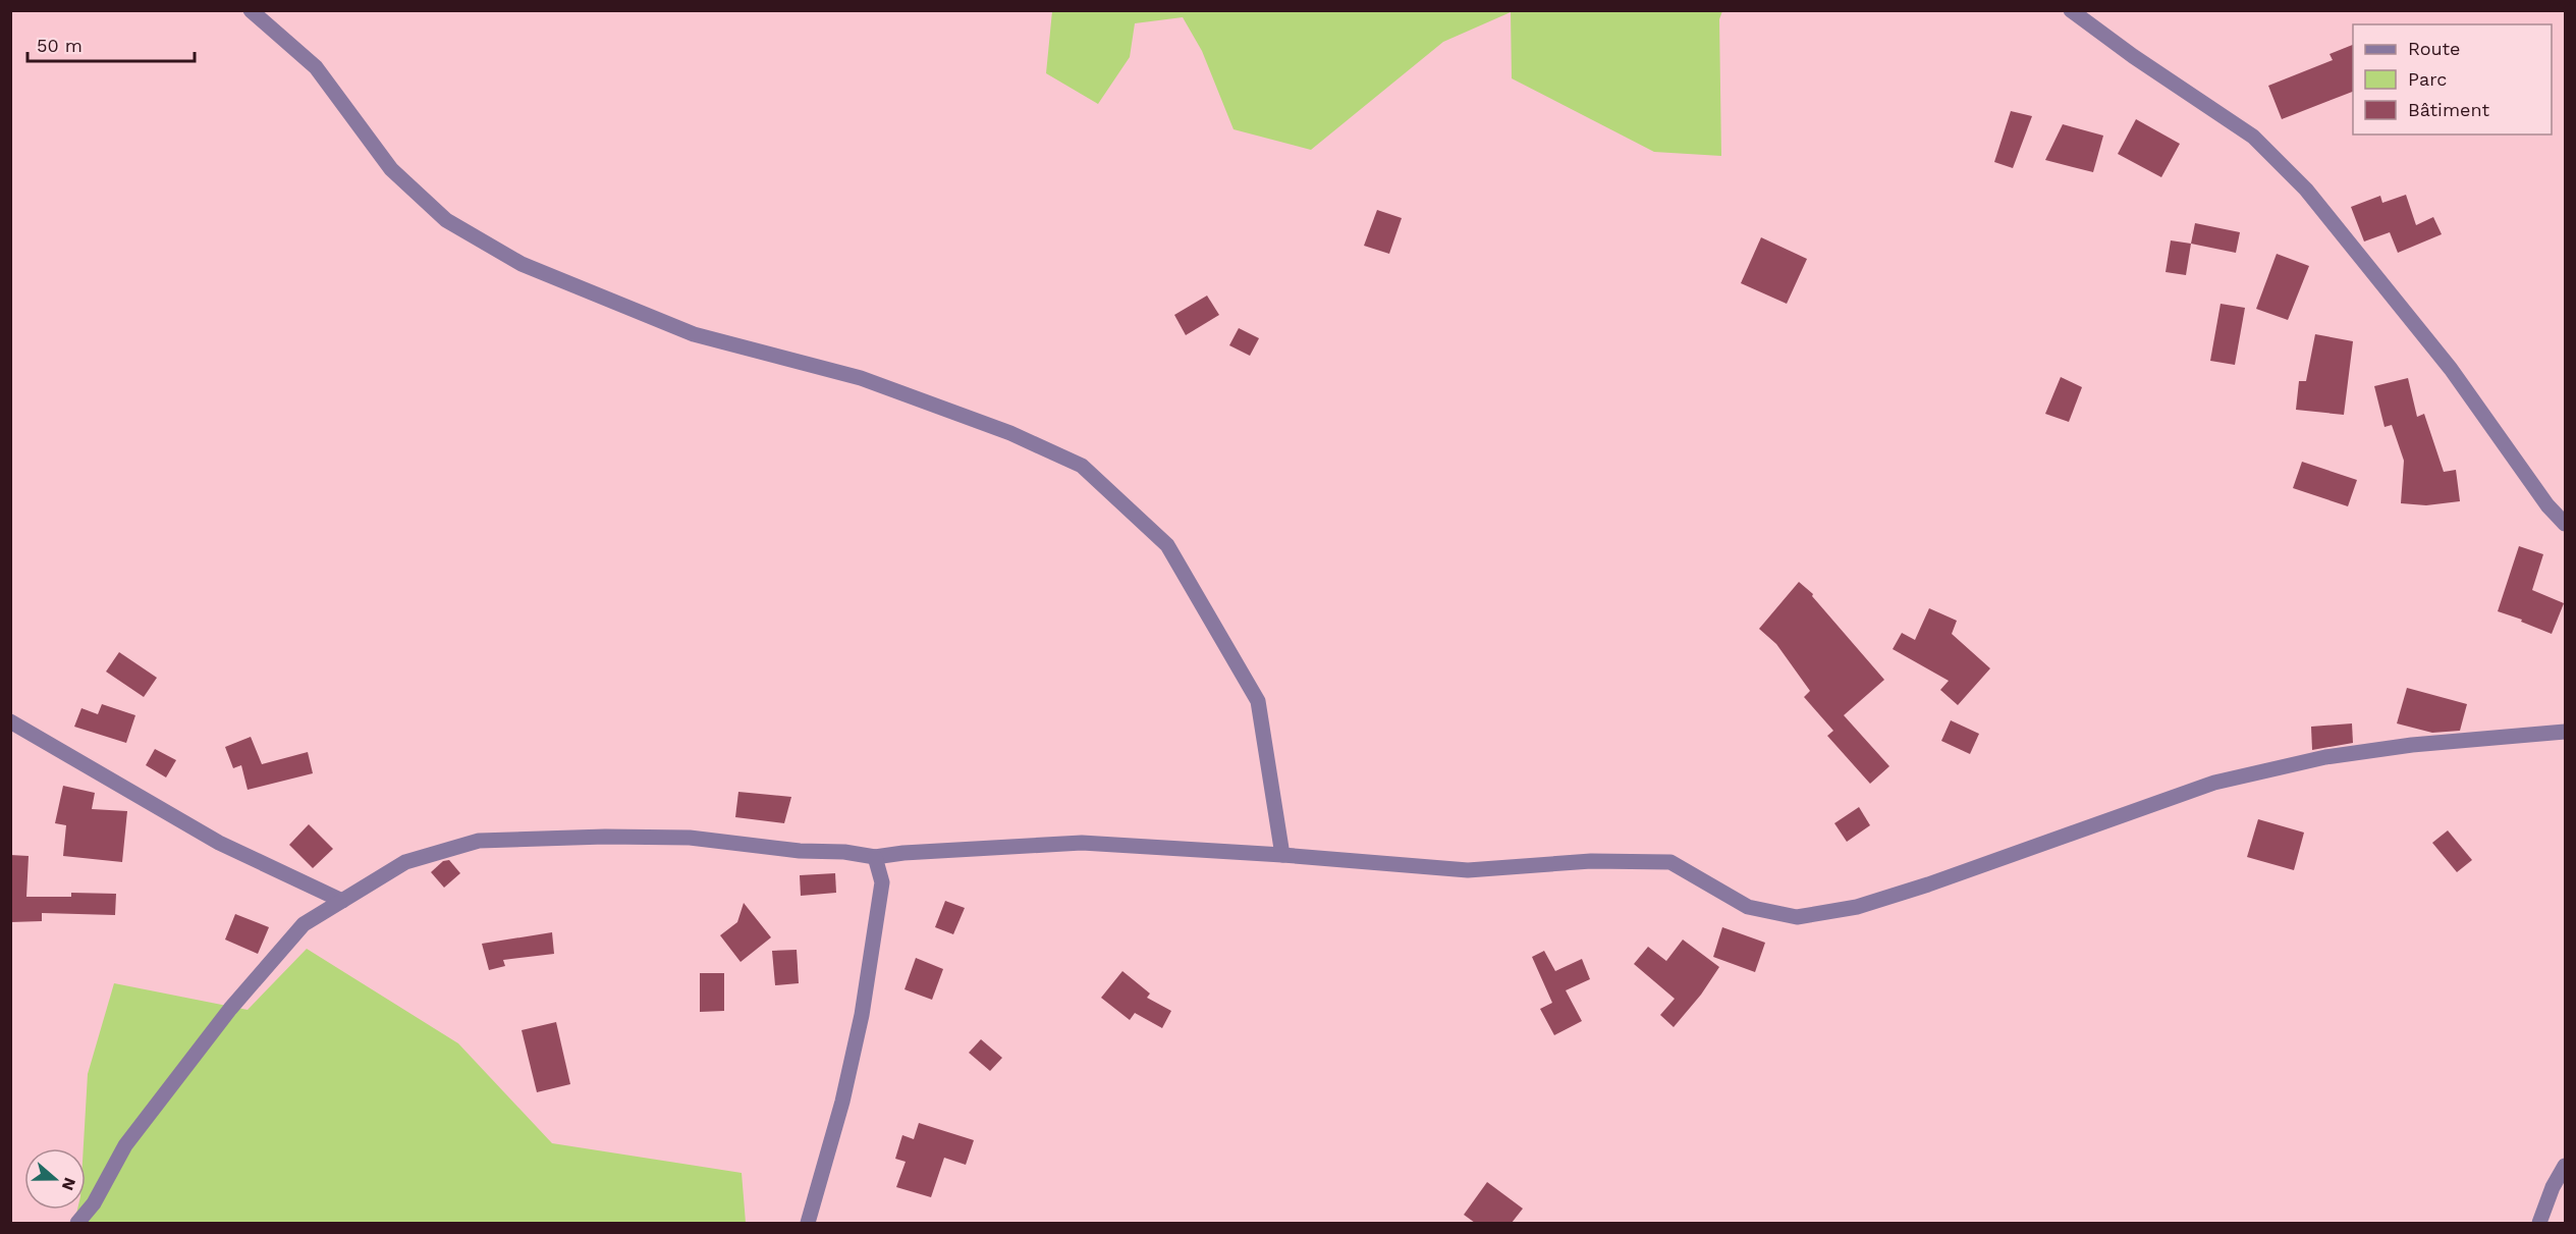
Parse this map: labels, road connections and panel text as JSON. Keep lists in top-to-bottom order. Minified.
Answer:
{"legend":["Route","Parc","Bâtiment"],"scale_bar":"50 m","north":"right"}
